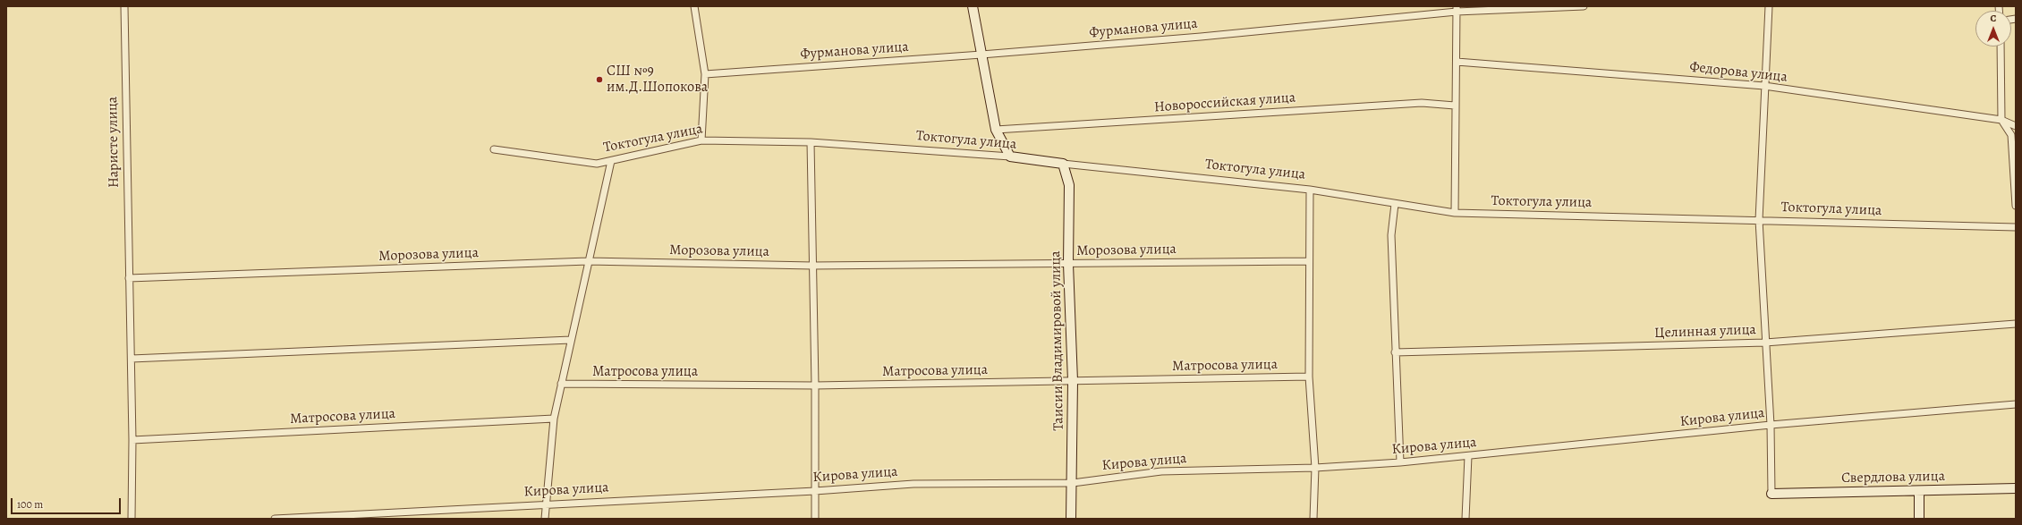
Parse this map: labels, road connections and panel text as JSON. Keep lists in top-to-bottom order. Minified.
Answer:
{"streets":{"street":["Фурманова улица","Федорова улица","Новороссийская улица","Токтогула улица","Наристе улица","Морозова улица","Целинная улица","Таисии Владимировой улица","Матросова улица","Кирова улица","Свердлова улица"]},"crossings":[["Токтогула улица","Таисии Владимировой улица"],["Наристе улица","Морозова улица"],["Наристе улица","Матросова улица"],["Морозова улица","Таисии Владимировой улица"],["Таисии Владимировой улица","Матросова улица"],["Таисии Владимировой улица","Кирова улица"]],"places":["СШ №9 им.Д.Шопокова"],"scale_bar":"100 m","north":"top"}
